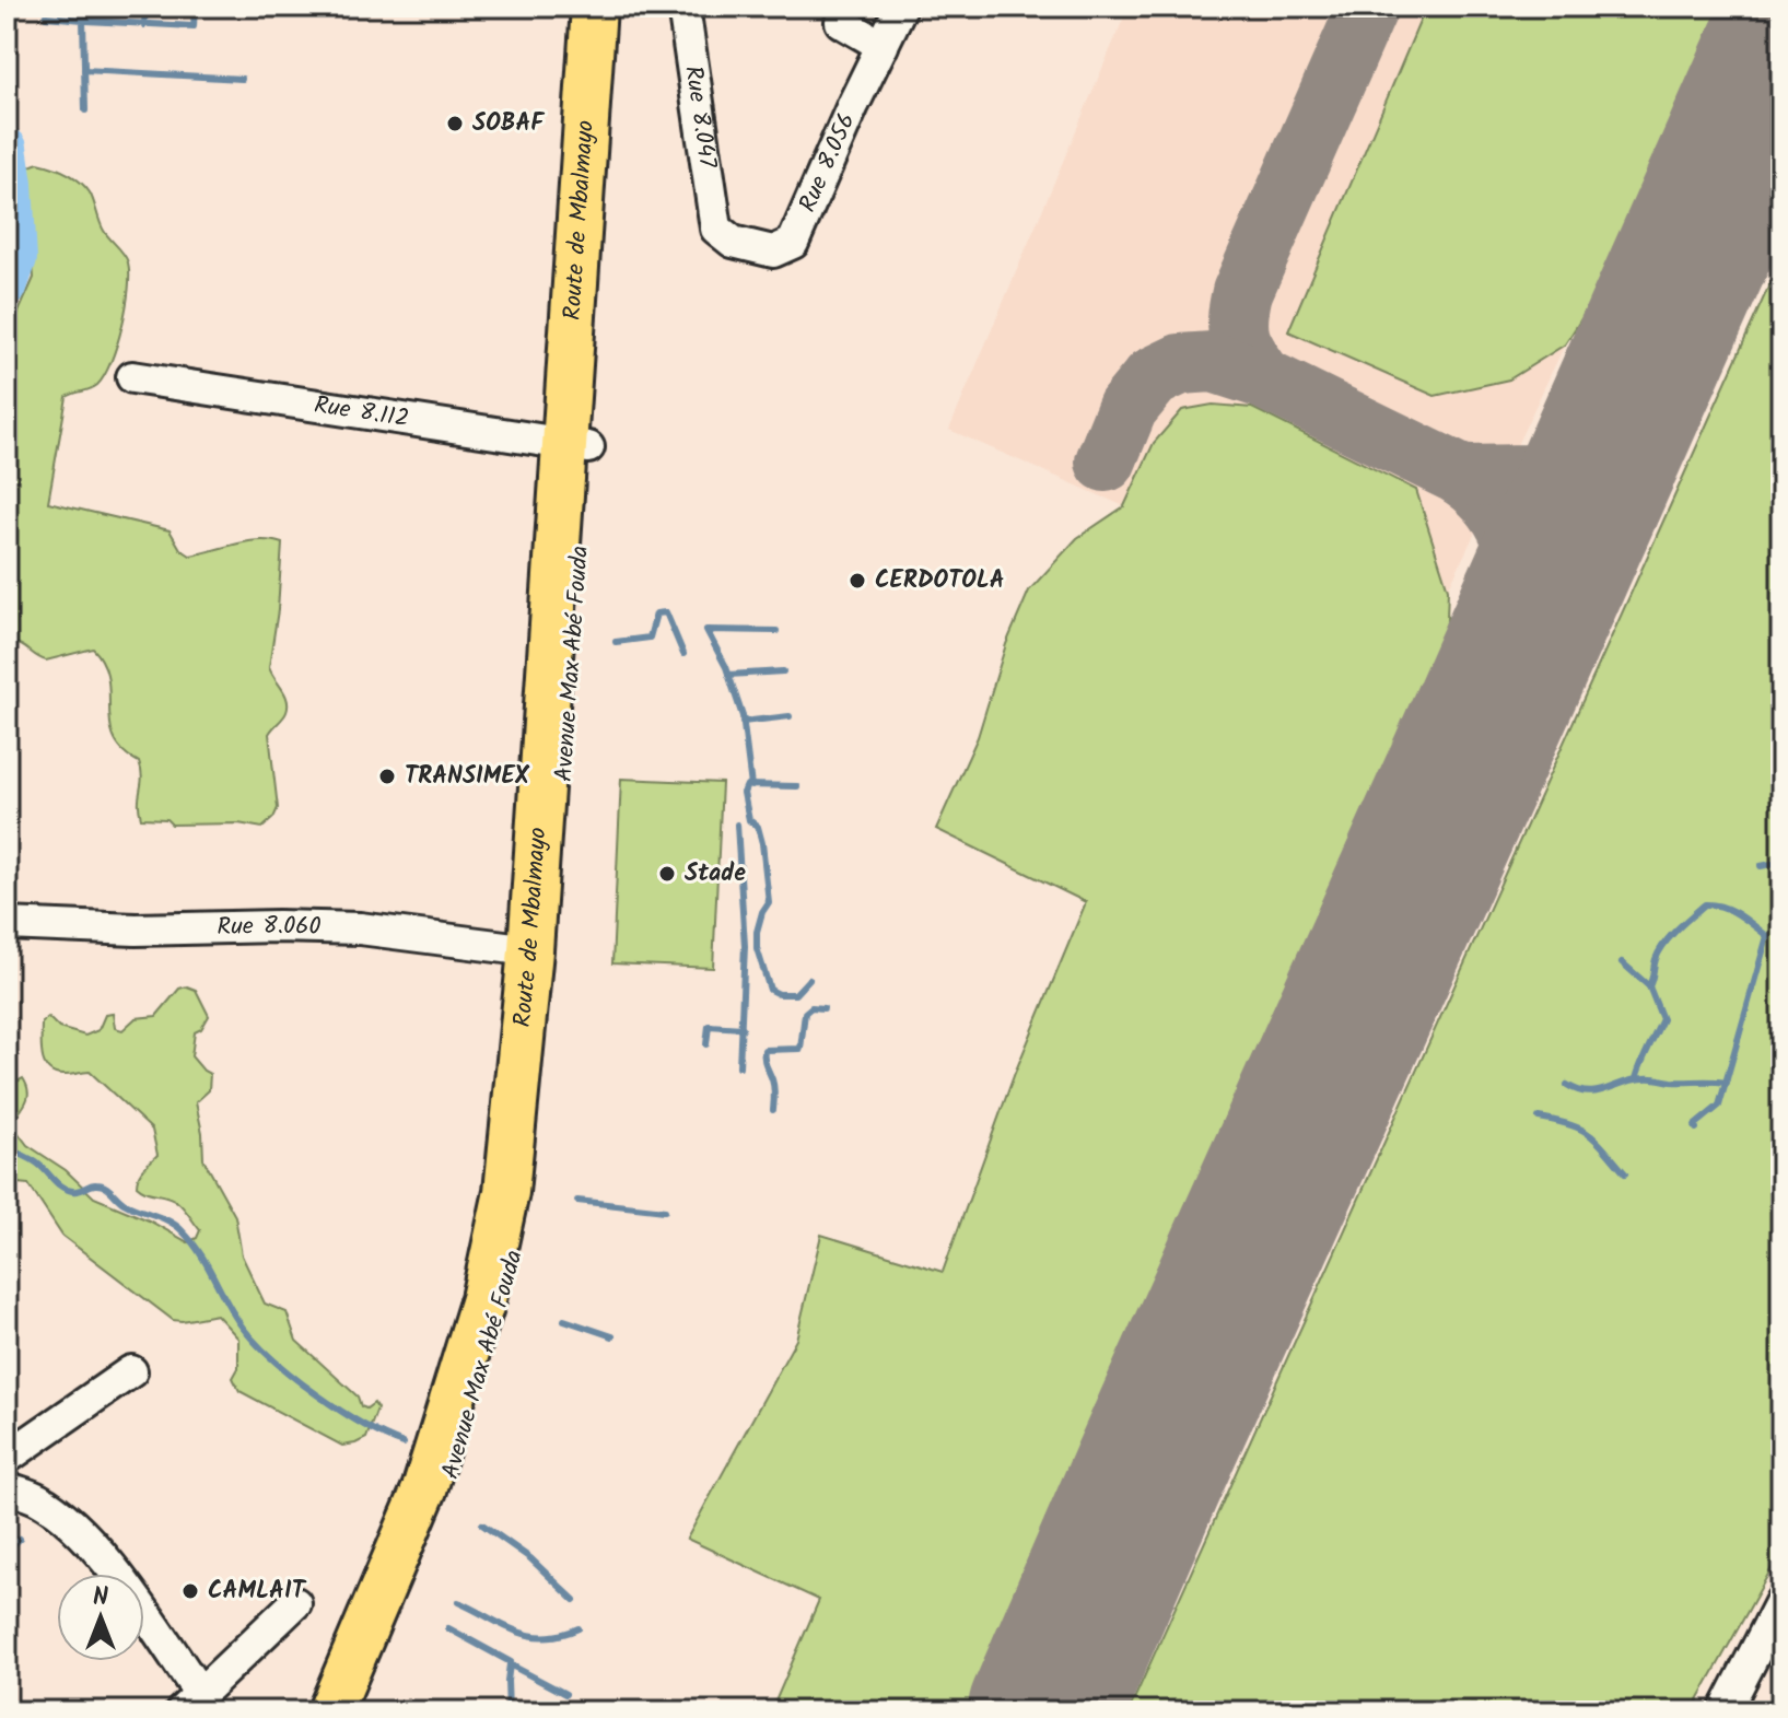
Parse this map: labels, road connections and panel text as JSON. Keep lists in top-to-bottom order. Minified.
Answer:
{"streets":{"highway":["Route de Mbalmayo","Avenue Max Abé Fouda"],"street":["Rue 8.047","Rue 8.056","Rue 8.112","Rue 8.060"]},"crossings":[["Rue 8.047","Rue 8.056"],["Route de Mbalmayo","Rue 8.112"],["Route de Mbalmayo","Avenue Max Abé Fouda"],["Route de Mbalmayo","Rue 8.060"],["Rue 8.112","Avenue Max Abé Fouda"]],"places":["SOBAF","CERDOTOLA","TRANSIMEX","Stade","CAMLAIT"],"north":"top"}
